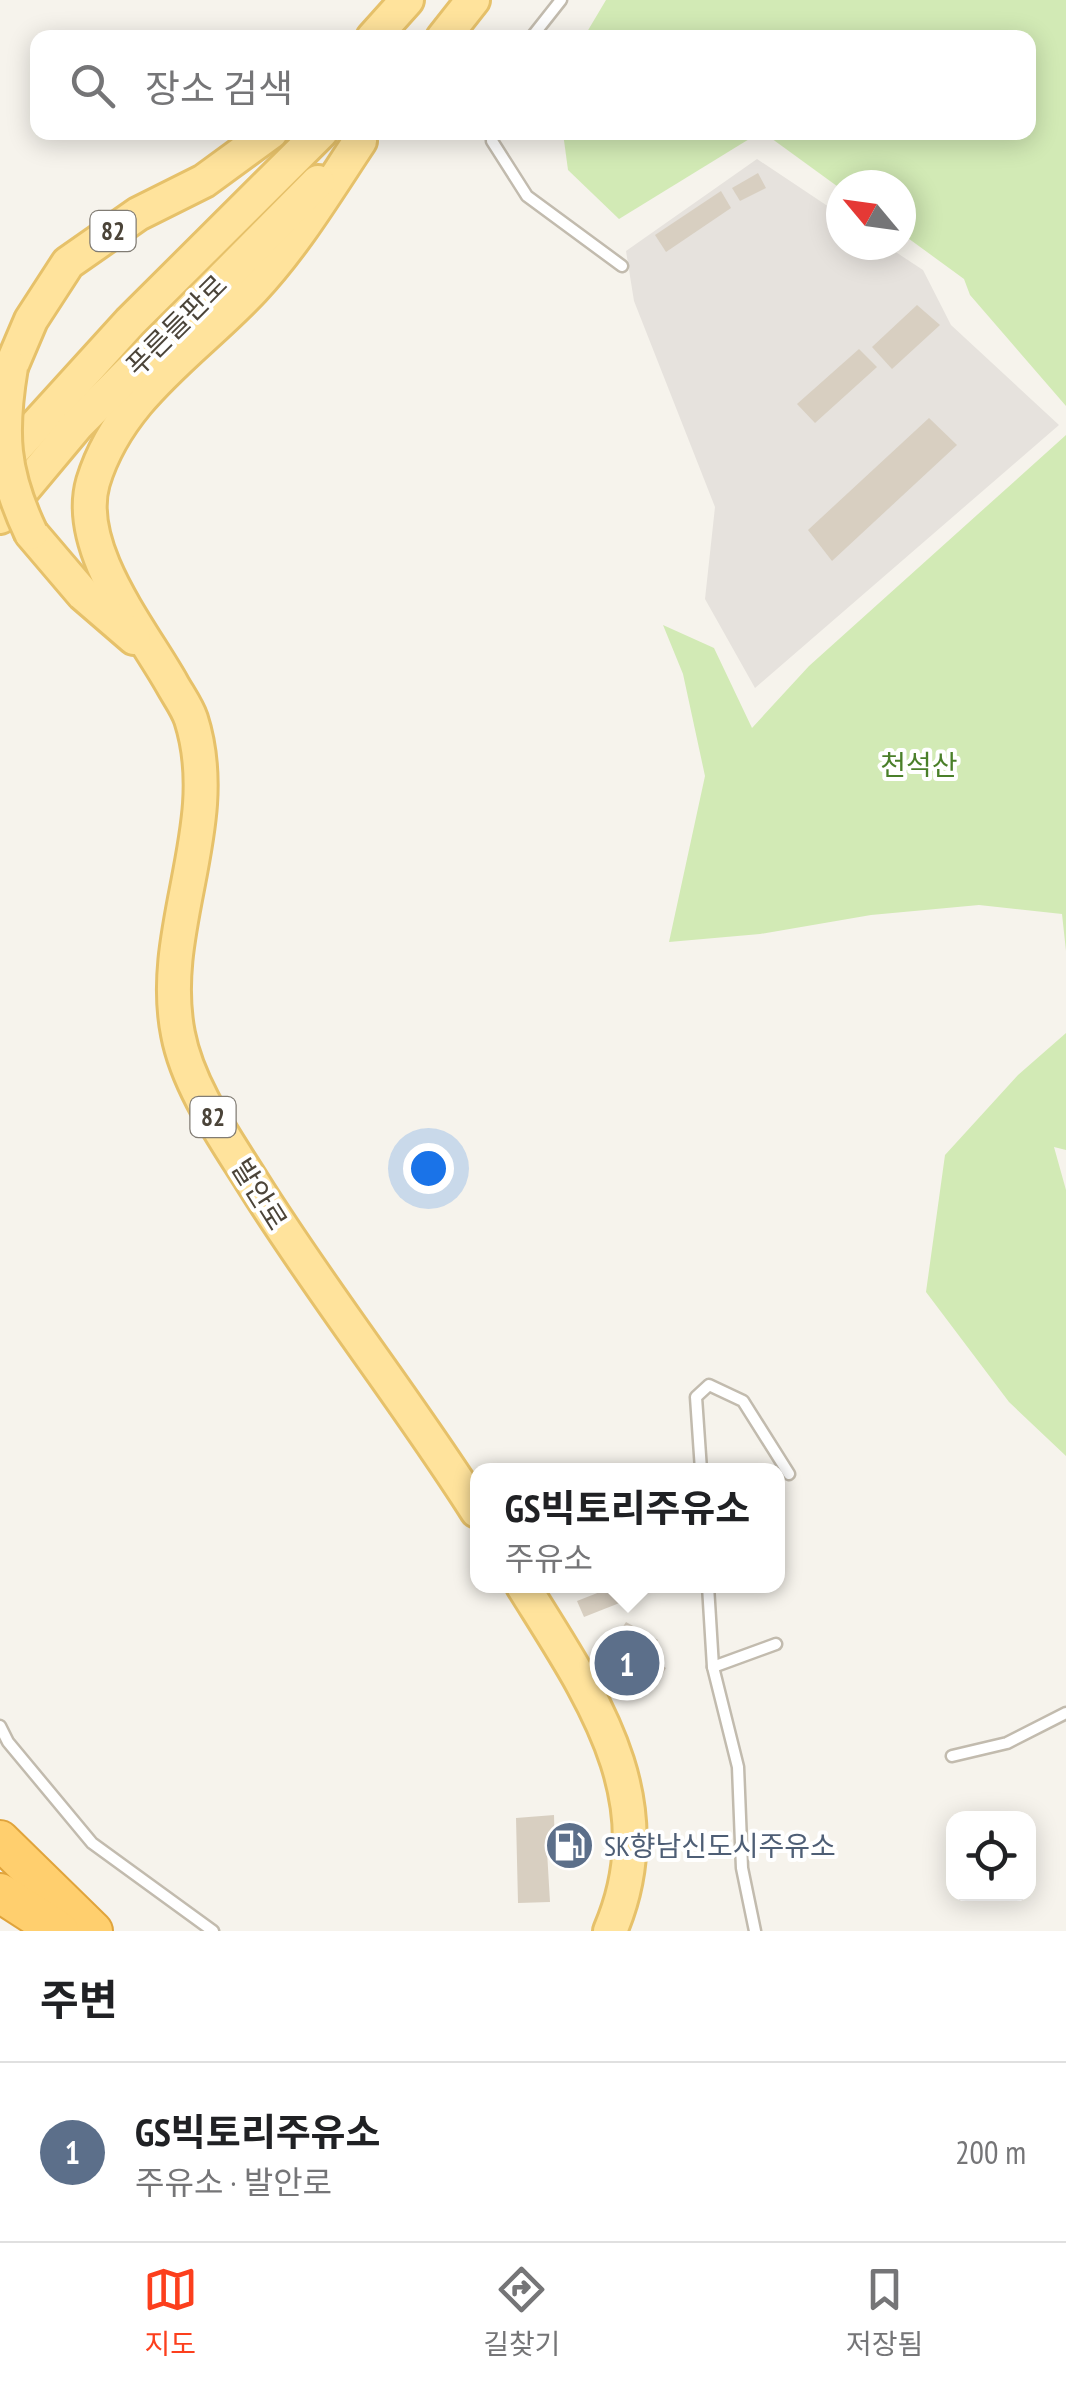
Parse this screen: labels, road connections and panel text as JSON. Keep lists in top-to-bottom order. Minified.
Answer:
{"streets":{"main road":["82","푸른들판로","발안로"]},"crossings":[["82","발안로"]],"parks":["천석산"],"places":{"fuel station":["SK향남신도시주유소"]},"north":"top left","page":{"search":"장소 검색","popup":["GS빅토리주유소","주유소"],"pins":"1","heading":"주변","list":[{"mark":"1","name":"GS빅토리주유소","note":"주유소 · 발안로","value":"200 m"}],"nav":["지도","길찾기","저장됨"]}}
